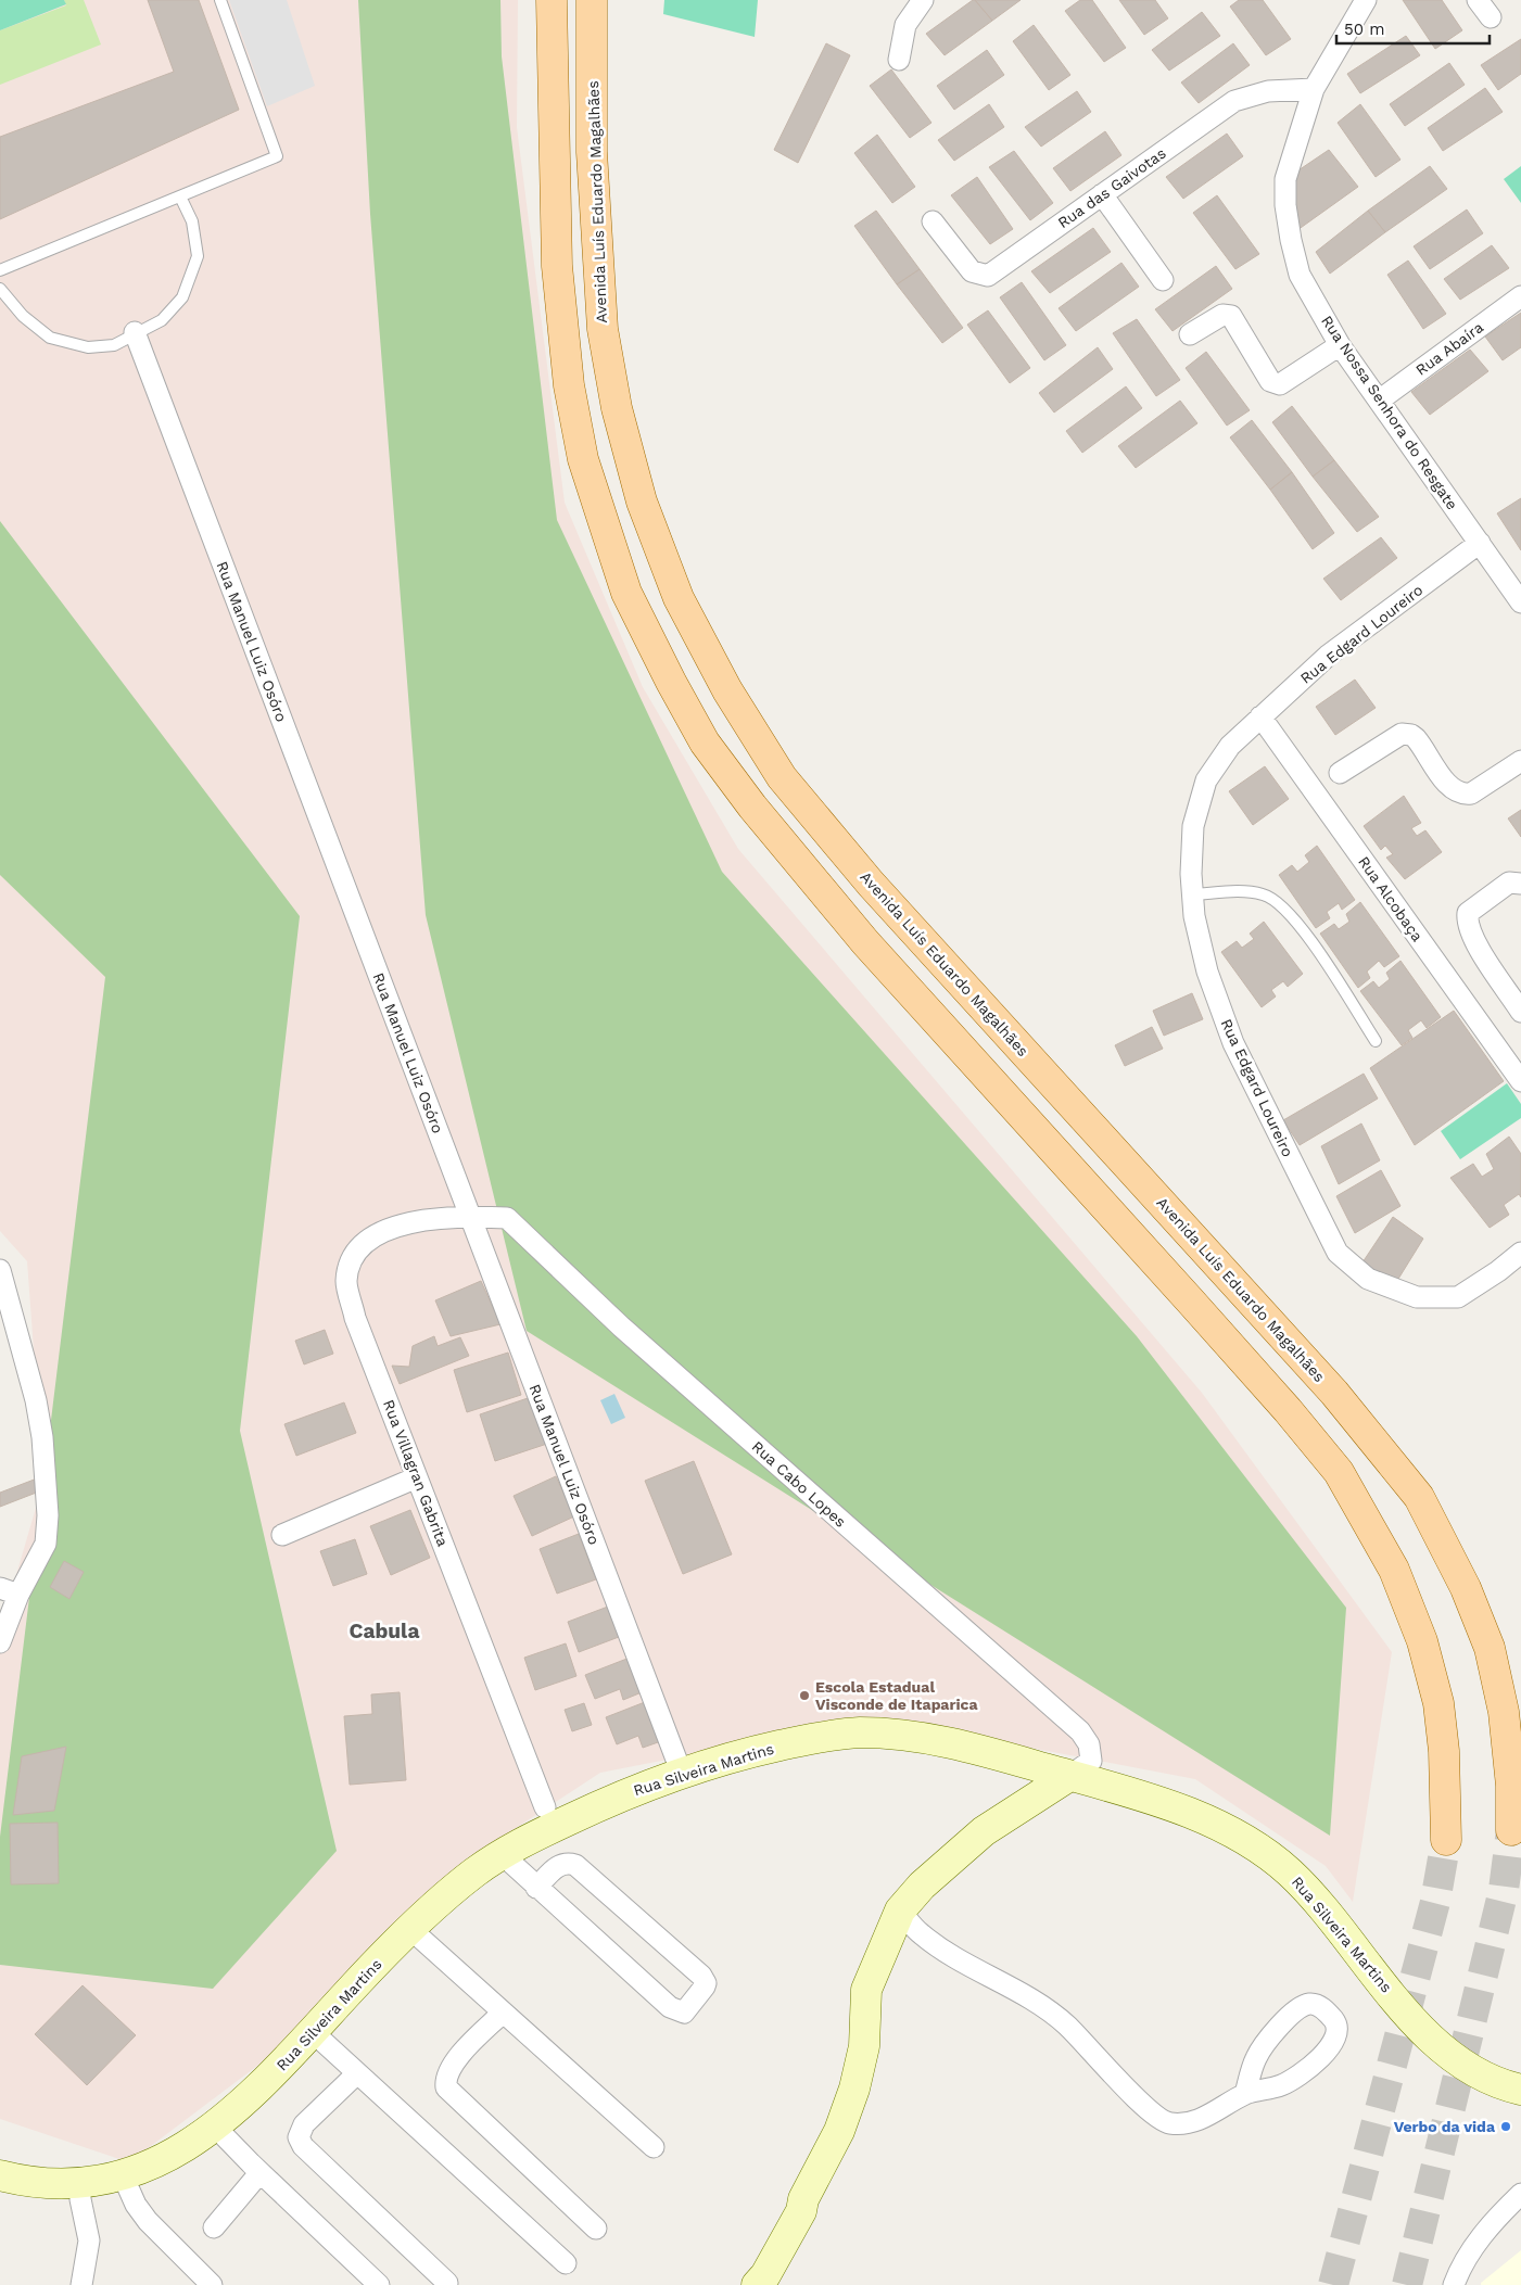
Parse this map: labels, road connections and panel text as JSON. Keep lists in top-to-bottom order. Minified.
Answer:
{"streets":{"main road":["Avenida Luís Eduardo Magalhães","Rua Silveira Martins"],"street":["Rua das Gaivotas","Rua Abaíra","Rua Nossa Senhora do Resgate","Rua Edgard Loureiro","Rua Manuel Luiz Osóro","Rua Alcobaça","Rua Villagran Gabrita","Rua Cabo Lopes"]},"crossings":[["Rua das Gaivotas","Rua Nossa Senhora do Resgate"],["Rua Abaíra","Rua Nossa Senhora do Resgate"],["Rua Nossa Senhora do Resgate","Rua Edgard Loureiro"],["Rua Edgard Loureiro","Rua Alcobaça"],["Rua Manuel Luiz Osóro","Rua Villagran Gabrita"],["Rua Manuel Luiz Osóro","Rua Cabo Lopes"],["Rua Manuel Luiz Osóro","Rua Silveira Martins"],["Rua Villagran Gabrita","Rua Cabo Lopes"],["Rua Cabo Lopes","Rua Silveira Martins"]],"districts":["Cabula"],"places":["Escola Estadual Visconde de Itaparica","Verbo da vida"],"scale_bar":"50 m"}
